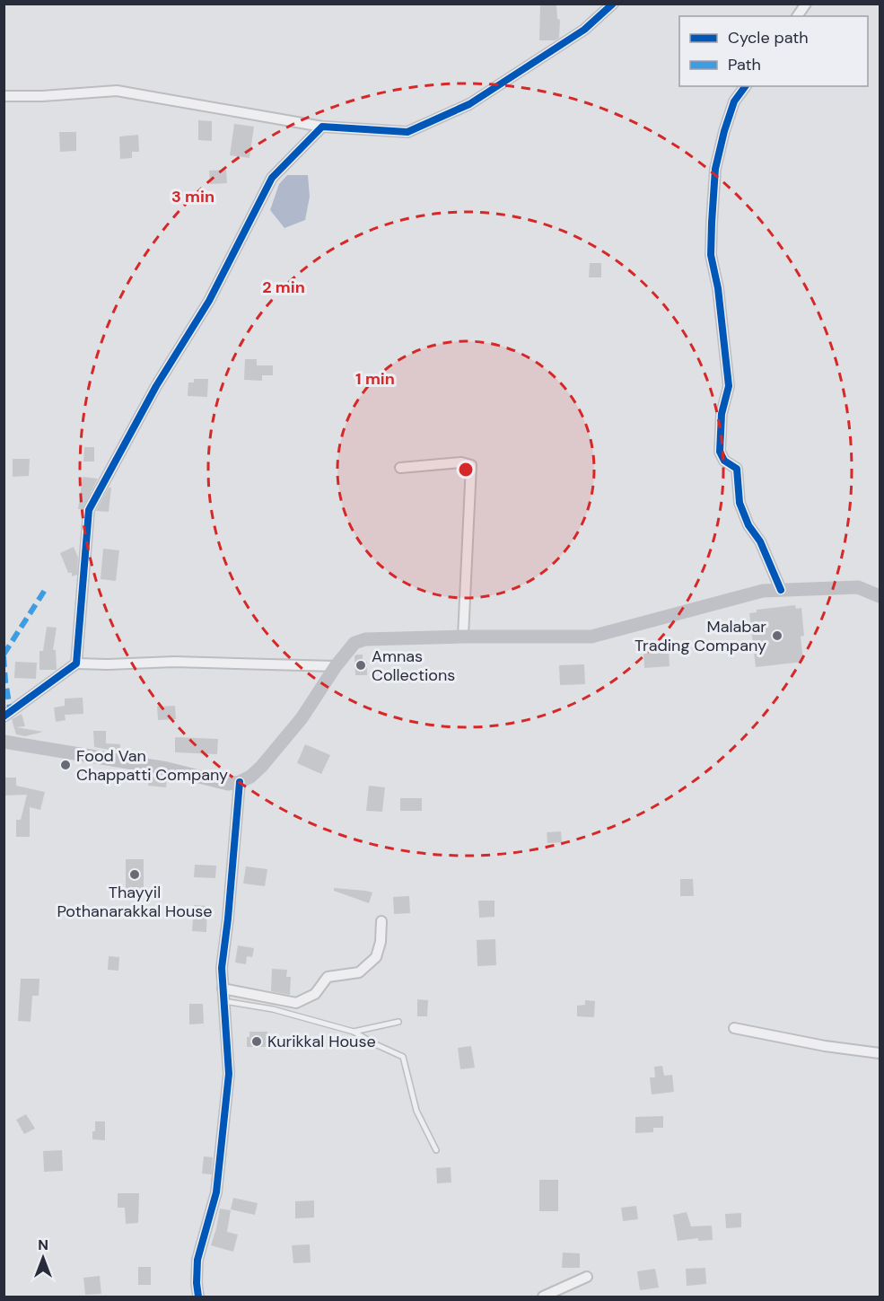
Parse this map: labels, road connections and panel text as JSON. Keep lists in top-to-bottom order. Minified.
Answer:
{"places":["Malabar Trading Company","Amnas Collections","Food Van Chappatti Company","Thayyil Pothanarakkal House","Kurikkal House"],"legend":["Cycle path","Path"],"north":"top","rings":["3 min","2 min","1 min"]}
